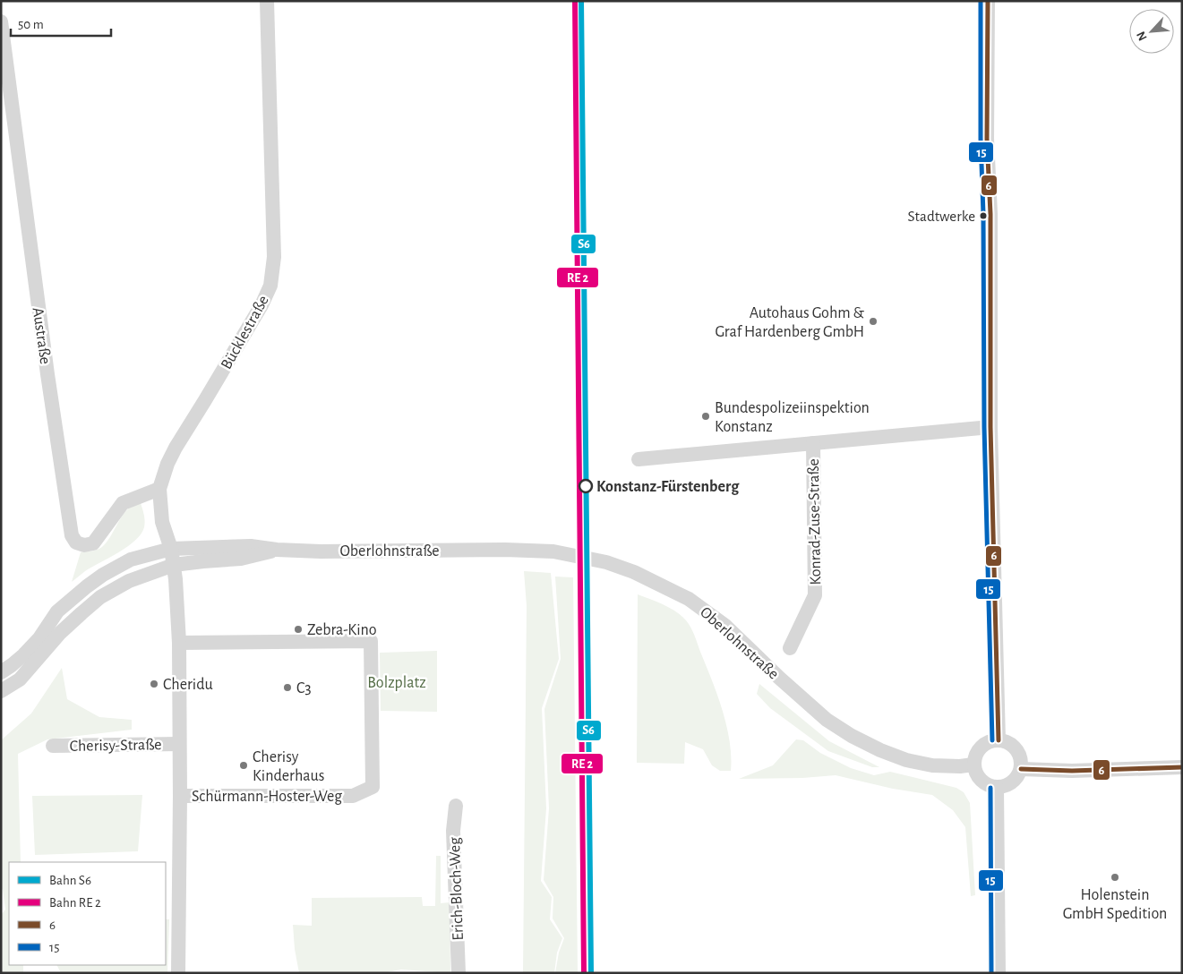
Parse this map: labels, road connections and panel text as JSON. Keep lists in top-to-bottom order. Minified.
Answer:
{"streets":{"street":["Bücklestraße","Austraße","Konrad-Zuse-Straße","Oberlohnstraße","Cherisy-Straße","Schürmann-Hoster-Weg","Erich-Bloch-Weg"]},"crossings":[["Bücklestraße","Austraße"],["Bücklestraße","Oberlohnstraße"],["Bücklestraße","Cherisy-Straße"],["Oberlohnstraße","Cherisy-Straße"],["Cherisy-Straße","Schürmann-Hoster-Weg"]],"parks":["Bolzplatz"],"places":["Stadtwerke","Autohaus Gohm & Graf Hardenberg GmbH","Bundespolizeiinspektion Konstanz","Konstanz-Fürstenberg","Zebra-Kino","Cheridu","C3","Cherisy Kinderhaus","Holenstein GmbH Spedition"],"lines":["rail line S6","transit line 6","transit line 15"],"legend":["Bahn S6","Bahn RE 2","6","15"],"scale_bar":"50 m","north":"bottom left"}
